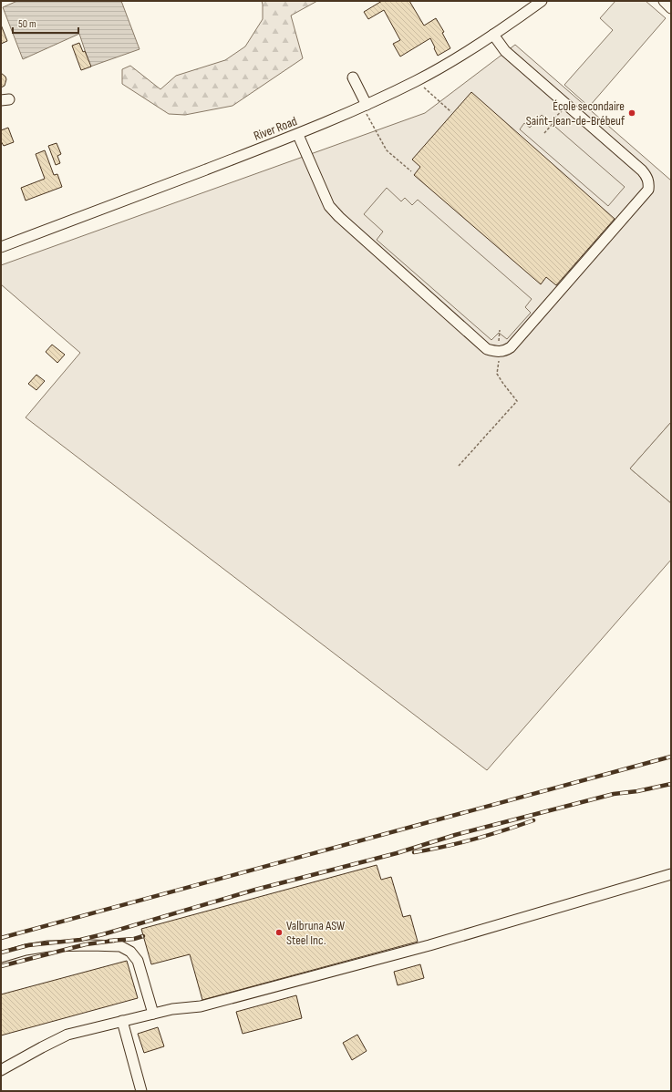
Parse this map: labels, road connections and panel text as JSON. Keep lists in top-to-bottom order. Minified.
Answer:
{"streets":{"street":["River Road"]},"places":["École secondaire Saint-Jean-de-Brébeuf","Valbruna ASW Steel Inc."],"scale_bar":"50 m"}
